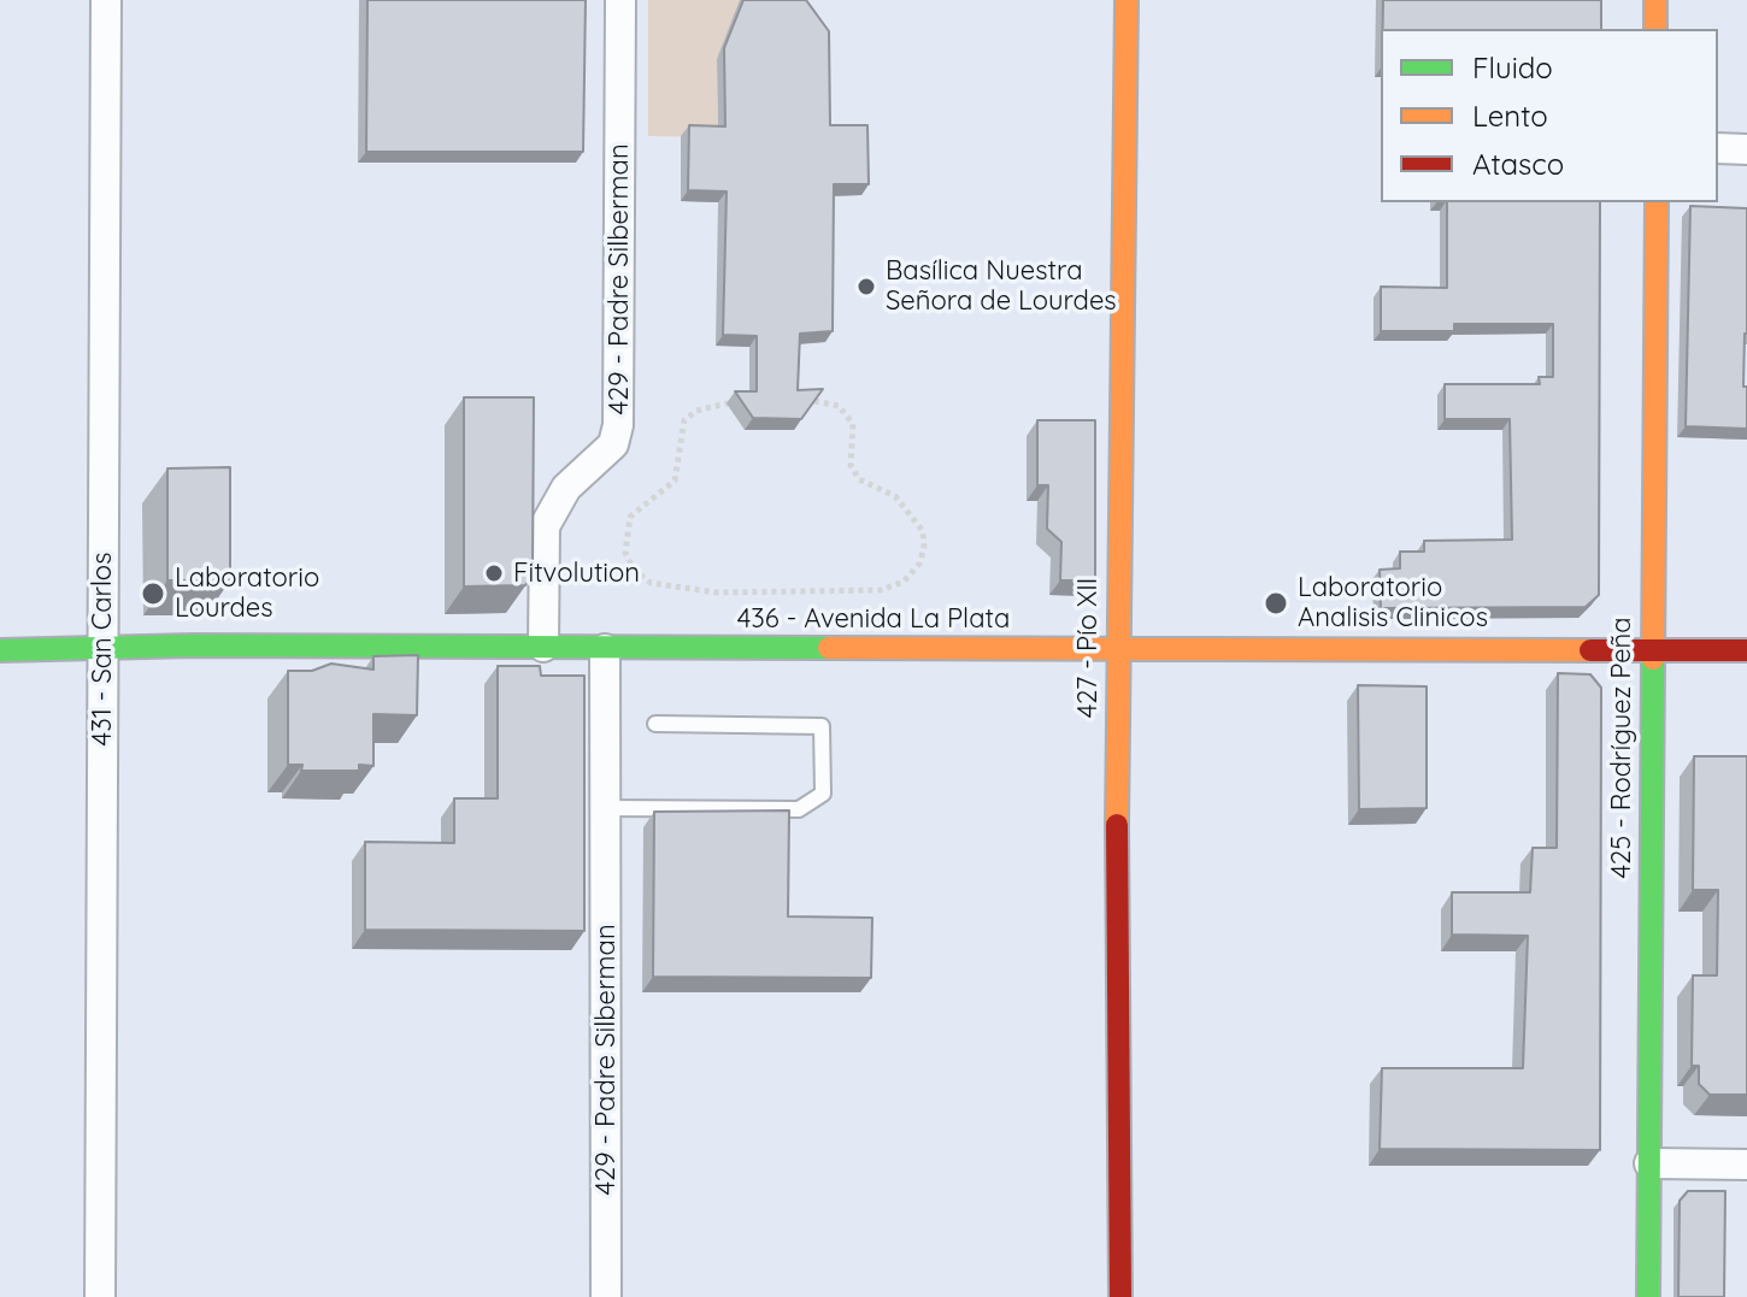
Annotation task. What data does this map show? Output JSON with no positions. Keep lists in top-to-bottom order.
{
  "streets": {
    "street": [
      "429 - Padre Silberman",
      "436 - Avenida La Plata",
      "427 - Pío XII",
      "431 - San Carlos",
      "425 - Rodríguez Peña"
    ]
  },
  "crossings": [
    ["429 - Padre Silberman", "436 - Avenida La Plata"],
    ["436 - Avenida La Plata", "427 - Pío XII"],
    ["436 - Avenida La Plata", "431 - San Carlos"],
    ["436 - Avenida La Plata", "425 - Rodríguez Peña"]
  ],
  "places": [
    "Basílica Nuestra Señora de Lourdes",
    "Fitvolution",
    "Laboratorio Lourdes",
    "Laboratorio Analisis Clinicos"
  ],
  "legend": ["Fluido", "Lento", "Atasco"]
}
